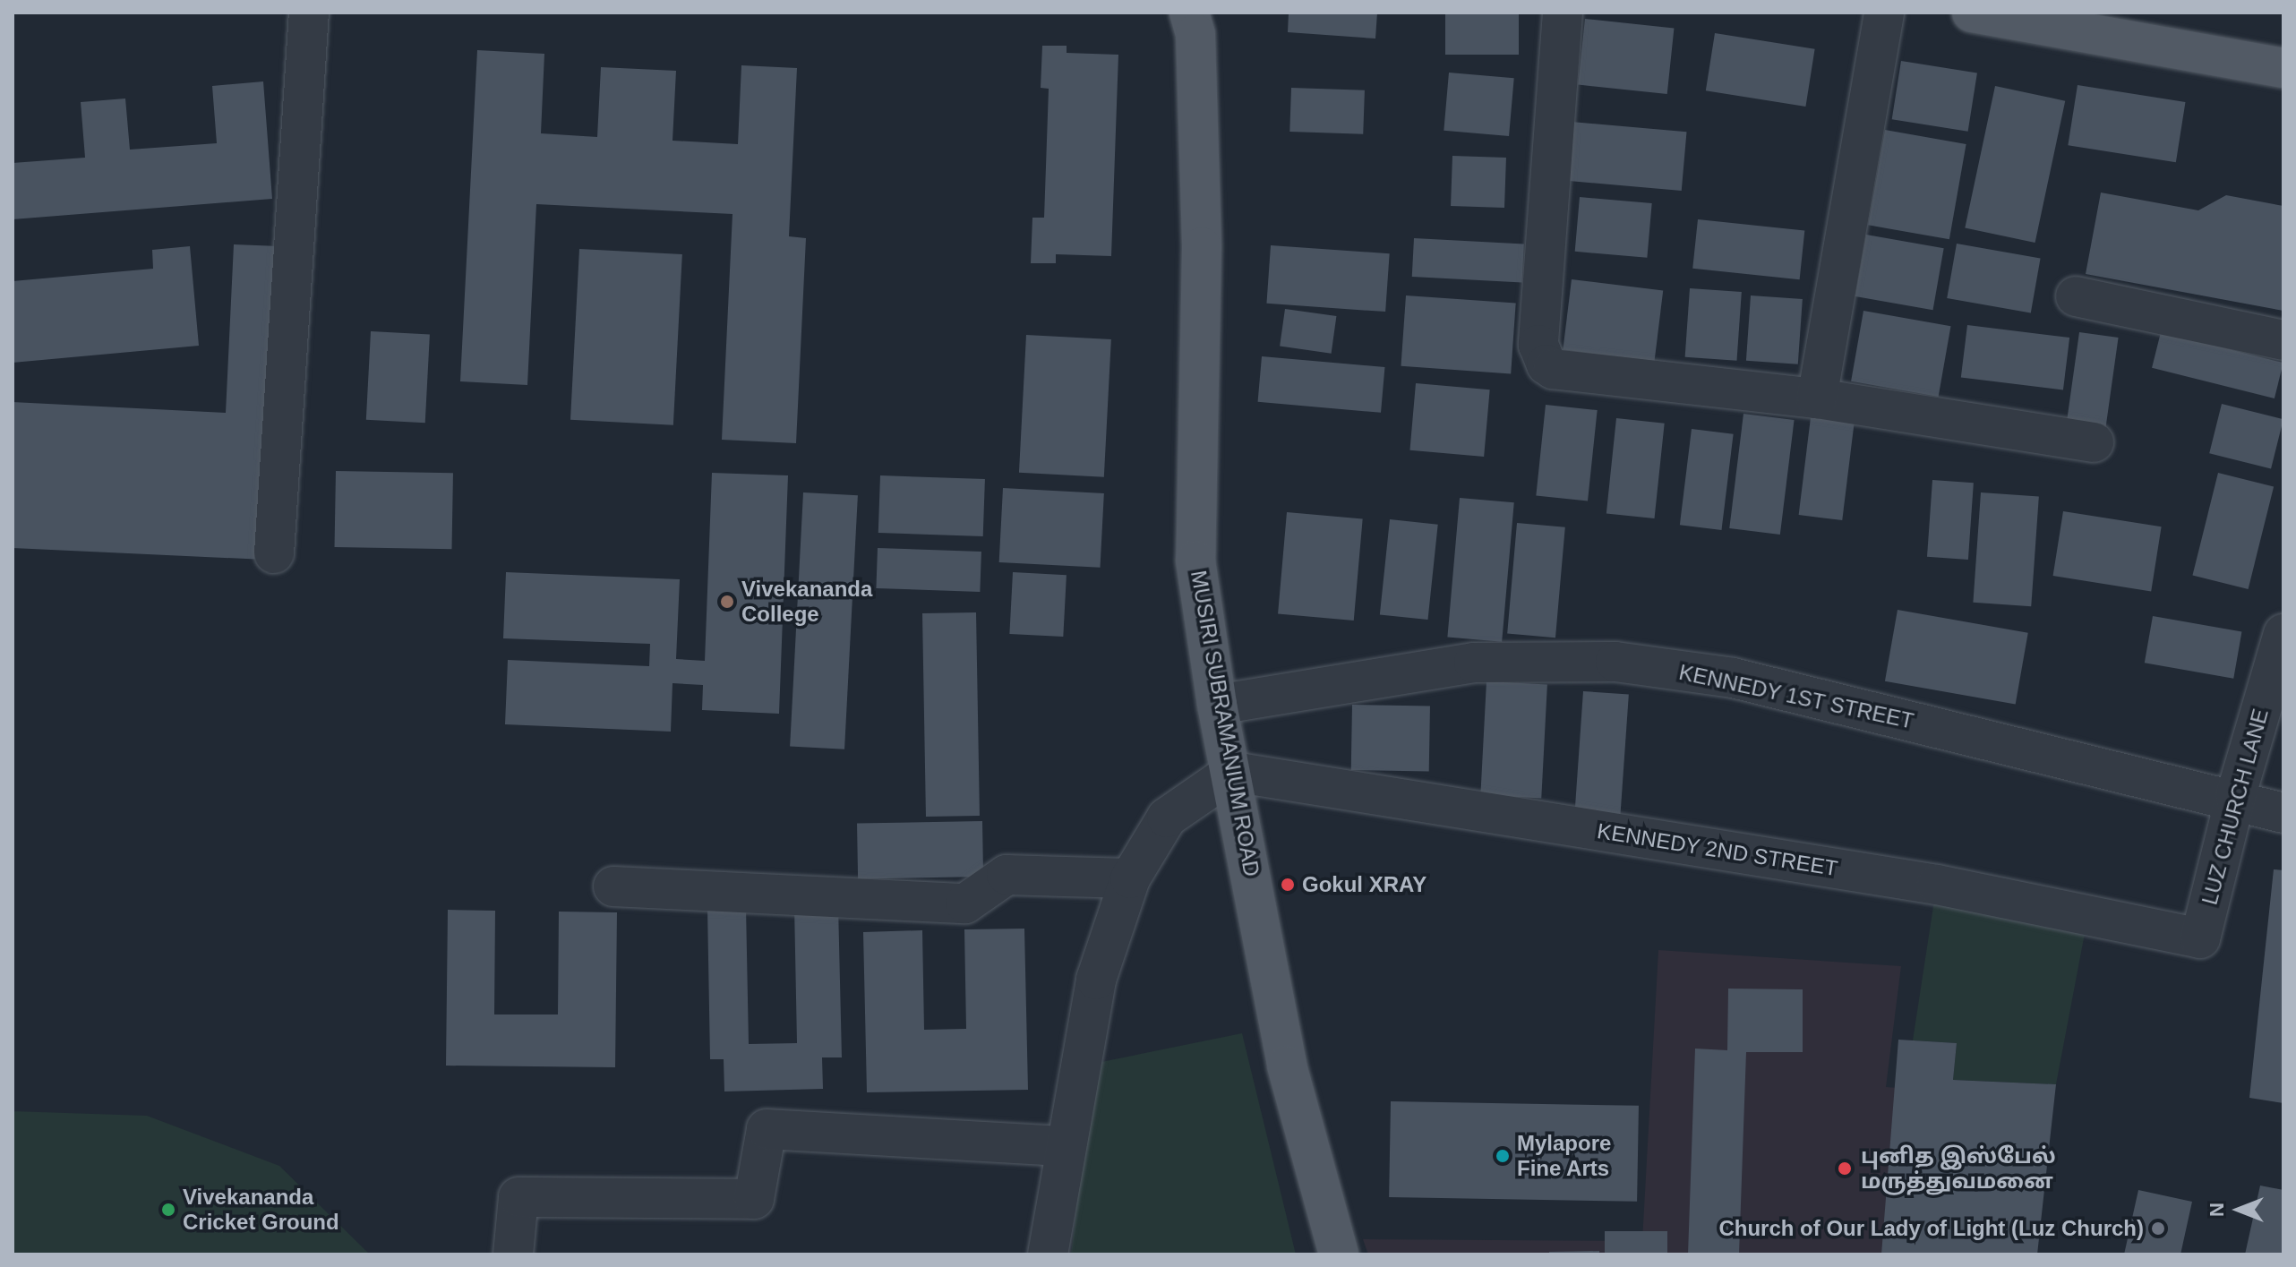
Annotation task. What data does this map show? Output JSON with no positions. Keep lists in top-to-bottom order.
{
  "streets": {
    "main road": ["MUSIRI SUBRAMANIUM ROAD"],
    "street": ["KENNEDY 1ST STREET", "LUZ CHURCH LANE", "KENNEDY 2ND STREET"]
  },
  "crossings": [
    ["KENNEDY 1ST STREET", "MUSIRI SUBRAMANIUM ROAD"],
    ["KENNEDY 1ST STREET", "LUZ CHURCH LANE"],
    ["MUSIRI SUBRAMANIUM ROAD", "KENNEDY 2ND STREET"],
    ["LUZ CHURCH LANE", "KENNEDY 2ND STREET"]
  ],
  "places": [
    "Vivekananda College",
    "Gokul XRAY",
    "Mylapore Fine Arts",
    "புனித இஸ்பேல் மருத்துவமனை",
    "Vivekananda Cricket Ground",
    "Church of Our Lady of Light (Luz Church)"
  ],
  "north": "left"
}
